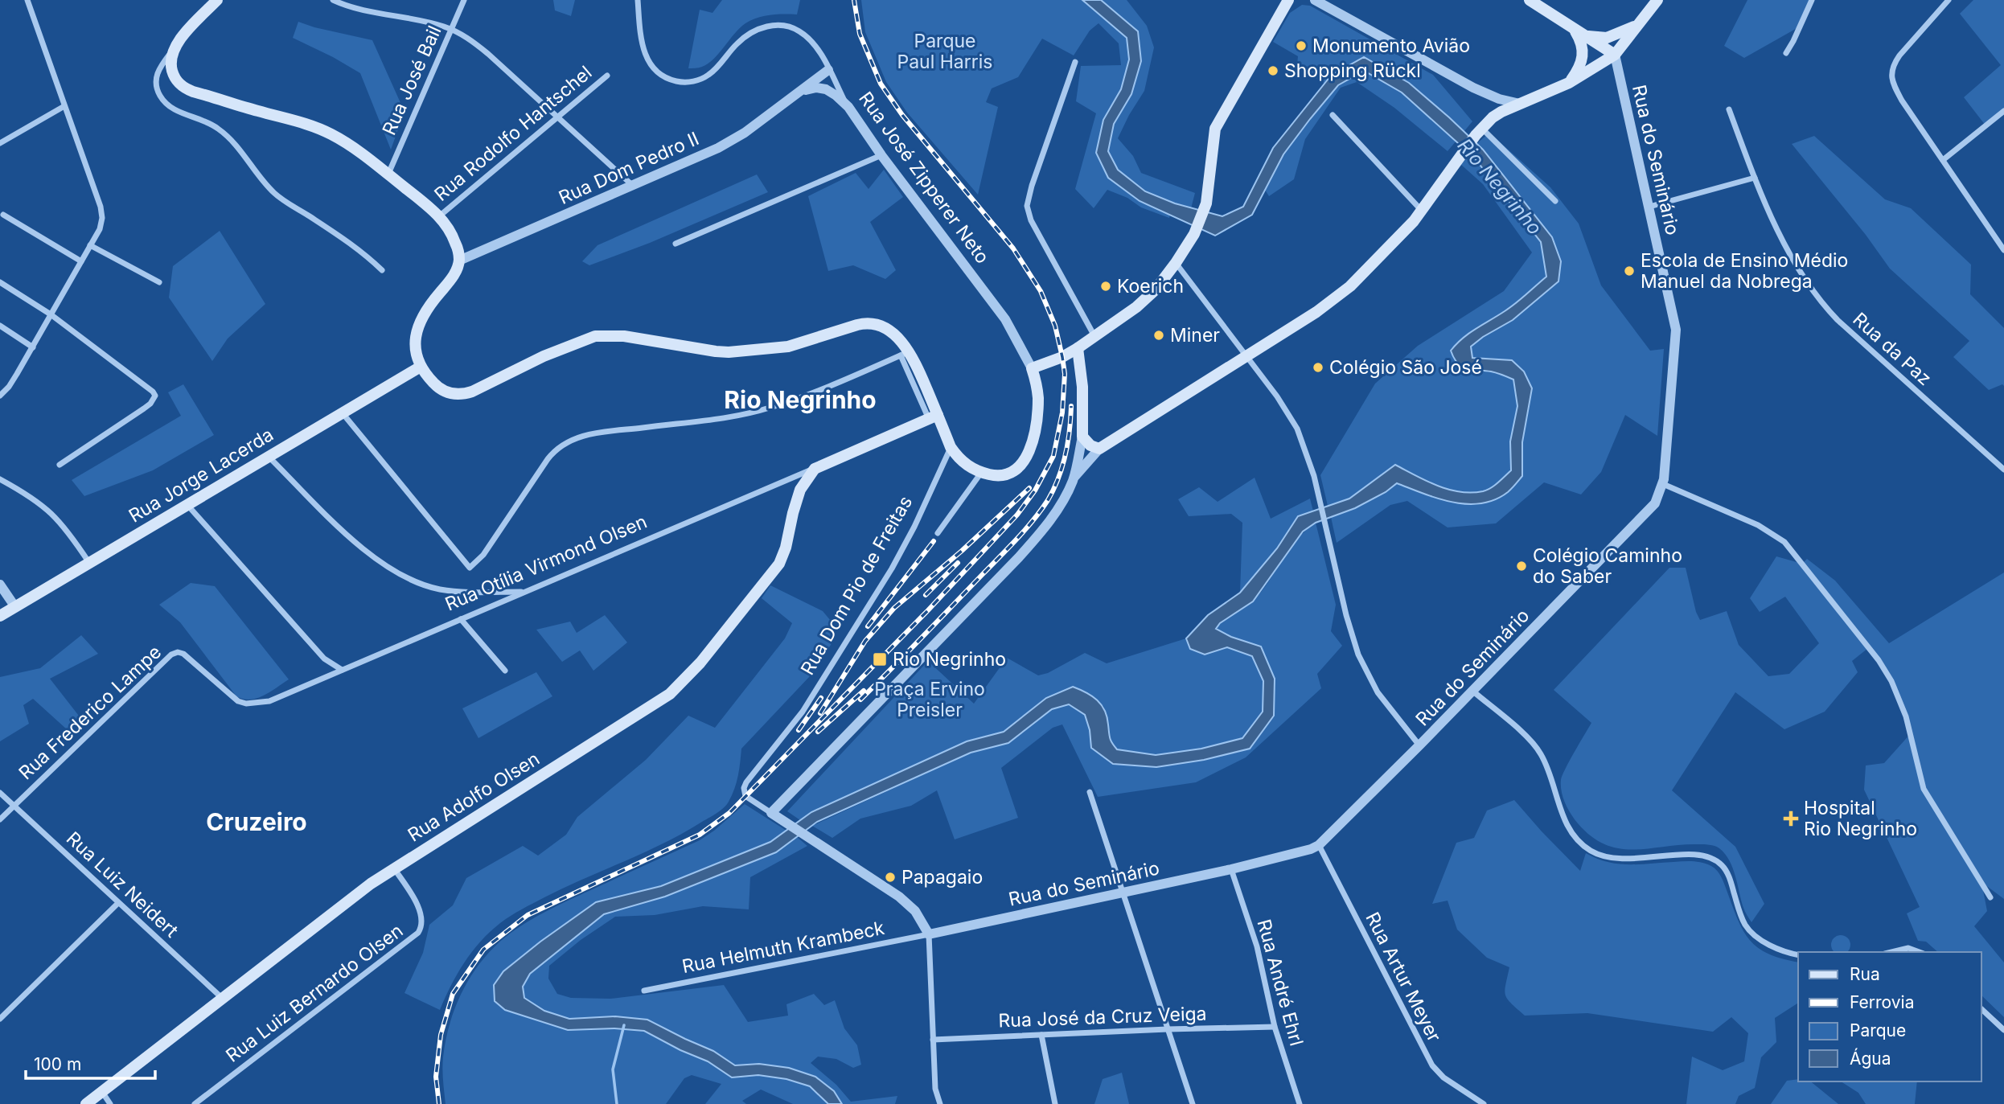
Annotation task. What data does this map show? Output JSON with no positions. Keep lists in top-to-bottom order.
{
  "streets": {
    "main road": [
      "Rua José Zipperer Neto",
      "Rua Jorge Lacerda",
      "Rua Otília Virmond Olsen",
      "Rua Adolfo Olsen"
    ],
    "street": [
      "Rua José Bail",
      "Rua Rodolfo Hantschel",
      "Rua do Seminário",
      "Rua Dom Pedro II",
      "Rua da Paz",
      "Rua Dom Pio de Freitas",
      "Rua Frederico Lampe",
      "Rua Luiz Neidert",
      "Rua Helmuth Krambeck",
      "Rua Artur Meyer",
      "Rua André Ehrl",
      "Rua Luiz Bernardo Olsen",
      "Rua José da Cruz Veiga"
    ]
  },
  "crossings": [
    ["Rua do Seminário", "Rua Dom Pio de Freitas"],
    ["Rua do Seminário", "Rua Helmuth Krambeck"],
    ["Rua do Seminário", "Rua Artur Meyer"],
    ["Rua do Seminário", "Rua André Ehrl"],
    ["Rua Dom Pedro II", "Rua José Zipperer Neto"],
    ["Rua Otília Virmond Olsen", "Rua Frederico Lampe"],
    ["Rua Otília Virmond Olsen", "Rua Adolfo Olsen"],
    ["Rua Dom Pio de Freitas", "Rua Helmuth Krambeck"],
    ["Rua Frederico Lampe", "Rua Luiz Neidert"],
    ["Rua Adolfo Olsen", "Rua Luiz Neidert"],
    ["Rua Adolfo Olsen", "Rua Luiz Bernardo Olsen"],
    ["Rua André Ehrl", "Rua José da Cruz Veiga"]
  ],
  "districts": ["Rio Negrinho", "Cruzeiro"],
  "water": ["Rio Negrinho"],
  "parks": ["Parque Paul Harris", "Praça Ervino Preisler"],
  "places": {
    "other": [
      "Monumento Avião",
      "Shopping Rückl",
      "Escola de Ensino Médio Manuel da Nobrega",
      "Koerich",
      "Miner",
      "Colégio São José",
      "Colégio Caminho do Saber",
      "Papagaio"
    ],
    "transit": ["Rio Negrinho"],
    "health": ["Hospital Rio Negrinho"]
  },
  "legend": [
    "Rua",
    "Ferrovia",
    "Parque",
    "Água"
  ],
  "scale_bar": "100 m"
}
